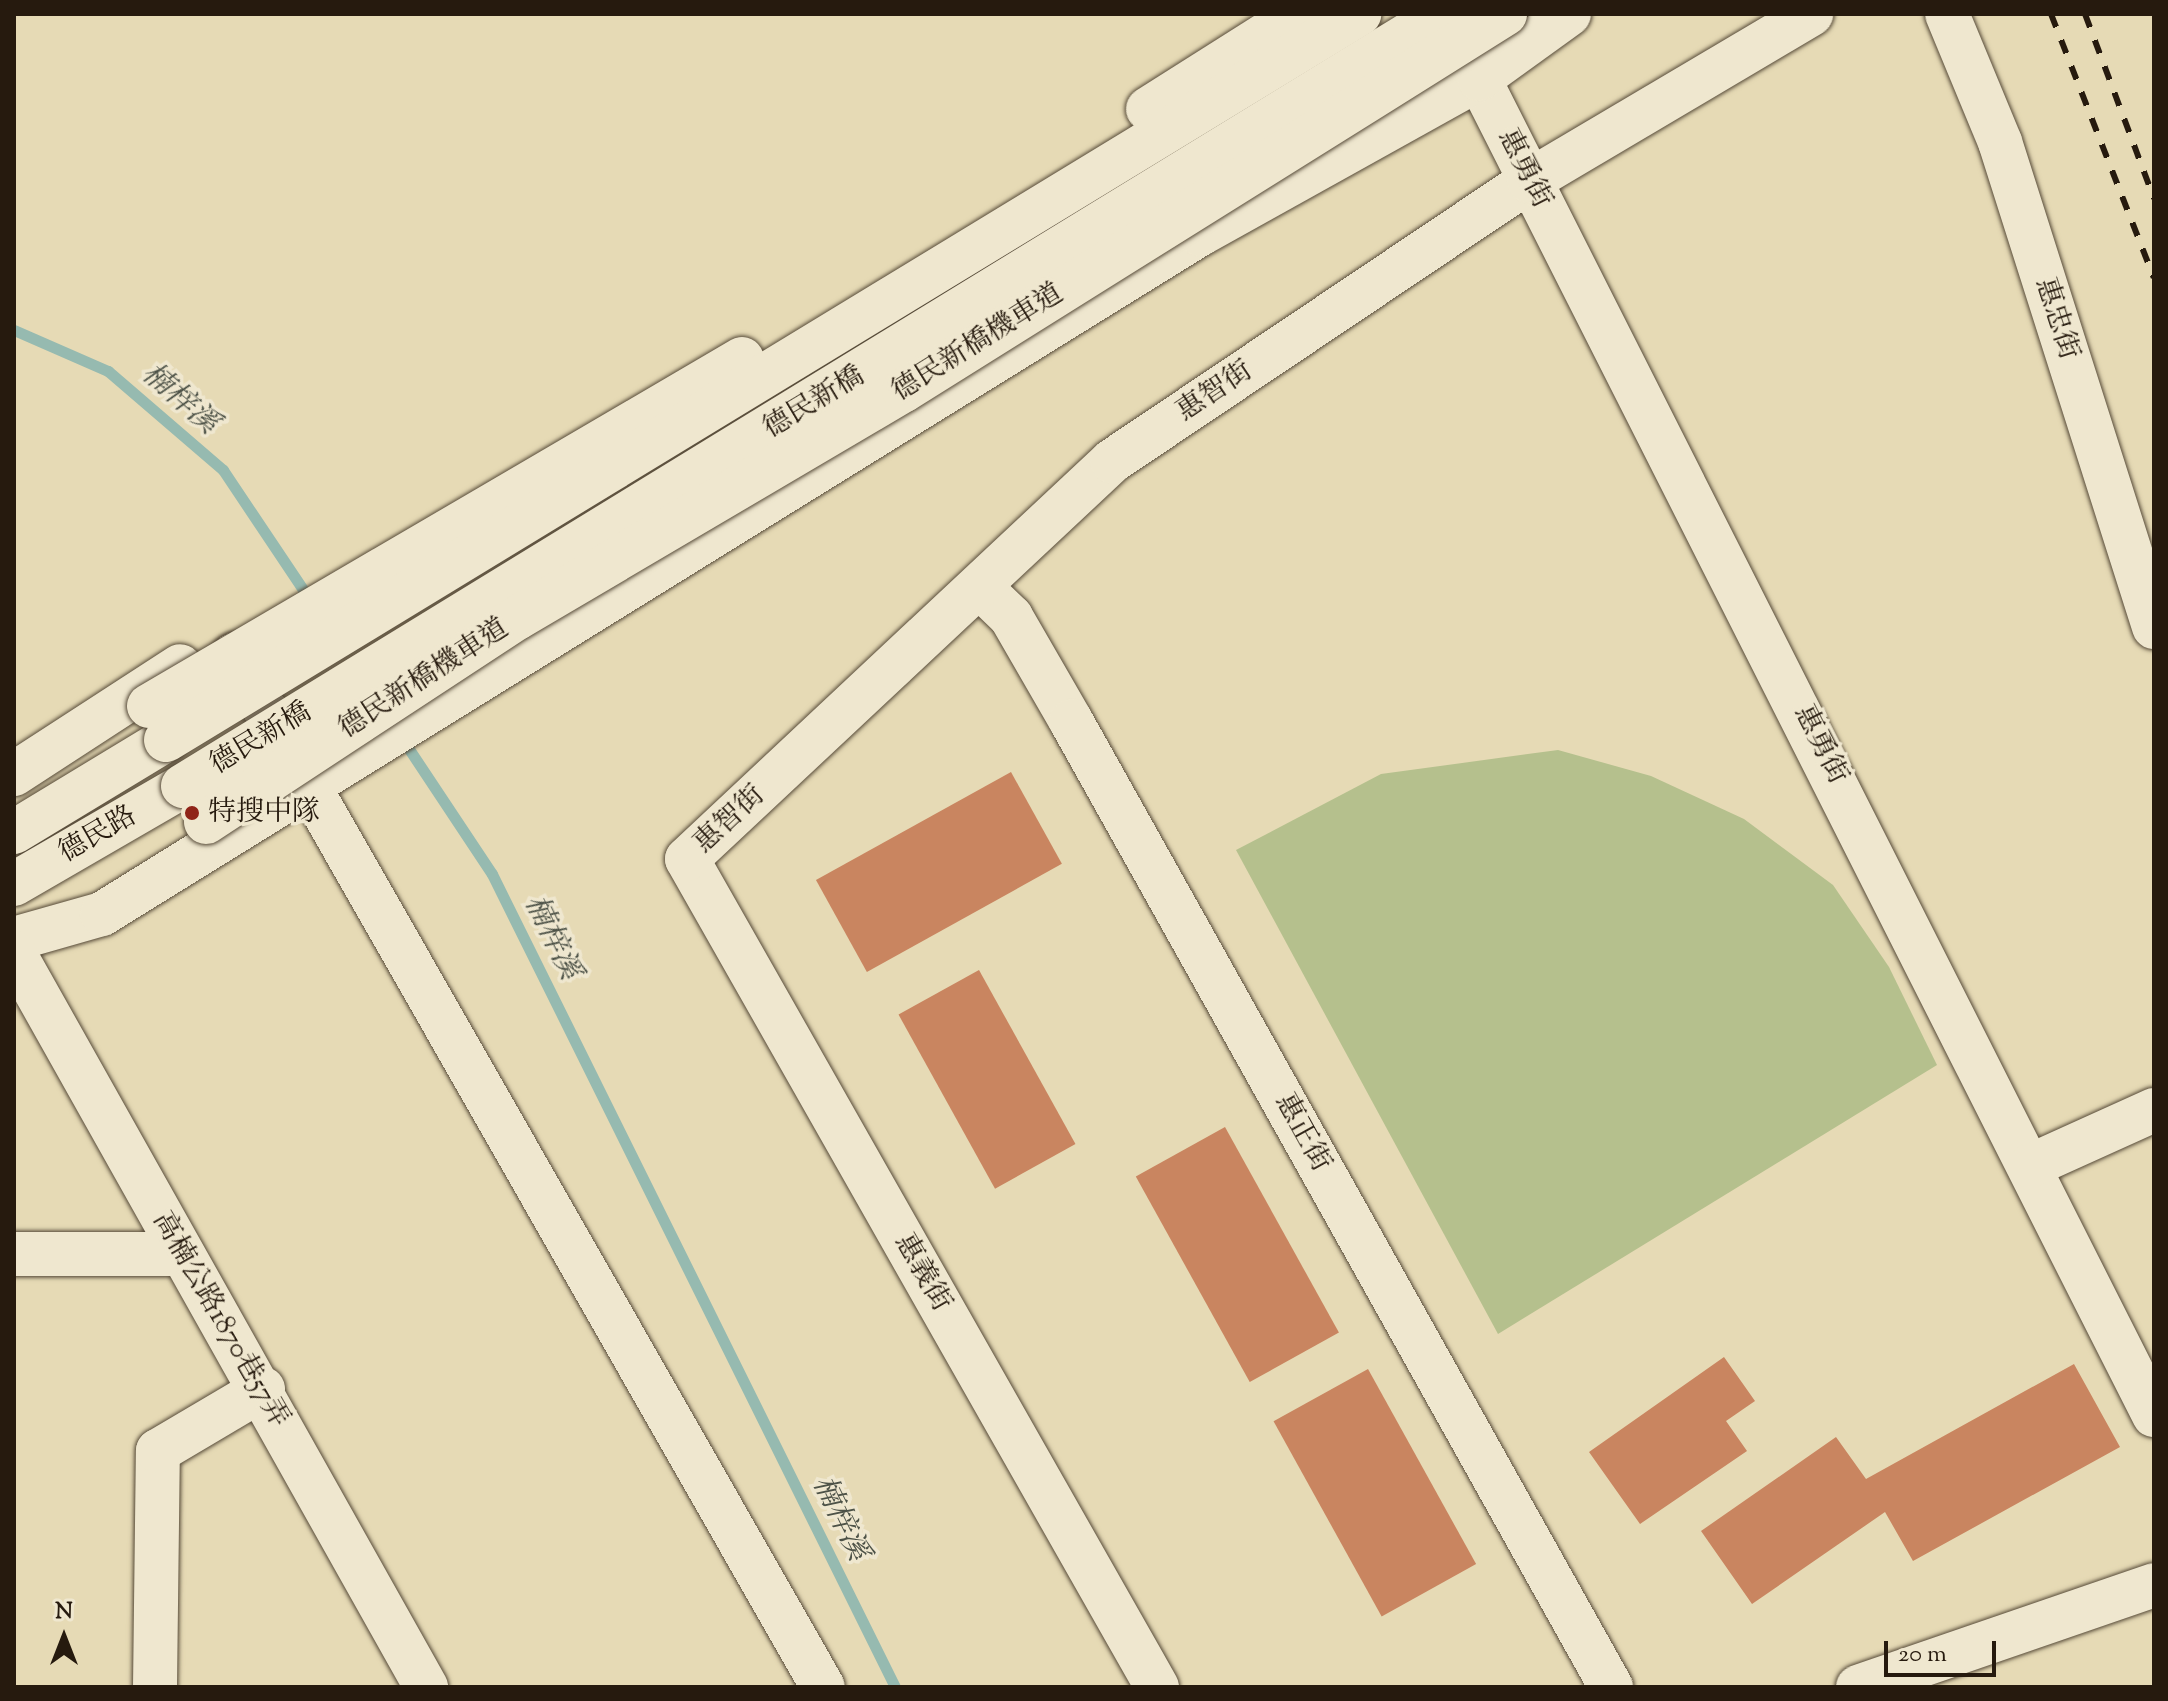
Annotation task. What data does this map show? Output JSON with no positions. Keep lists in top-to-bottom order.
{
  "streets": {
    "street": [
      "惠勇街",
      "惠忠街",
      "德民新橋機車道",
      "惠智街",
      "德民新橋",
      "德民路",
      "惠正街",
      "惠義街",
      "高楠公路1870巷57弄"
    ]
  },
  "crossings": [
    ["惠勇街", "惠智街"],
    ["德民新橋機車道", "德民新橋"],
    ["德民新橋機車道", "德民路"],
    ["惠智街", "惠正街"],
    ["惠智街", "惠義街"],
    ["德民新橋", "德民路"]
  ],
  "water": ["楠梓溪"],
  "places": ["特搜中隊"],
  "scale_bar": "20 m",
  "north": "top"
}
